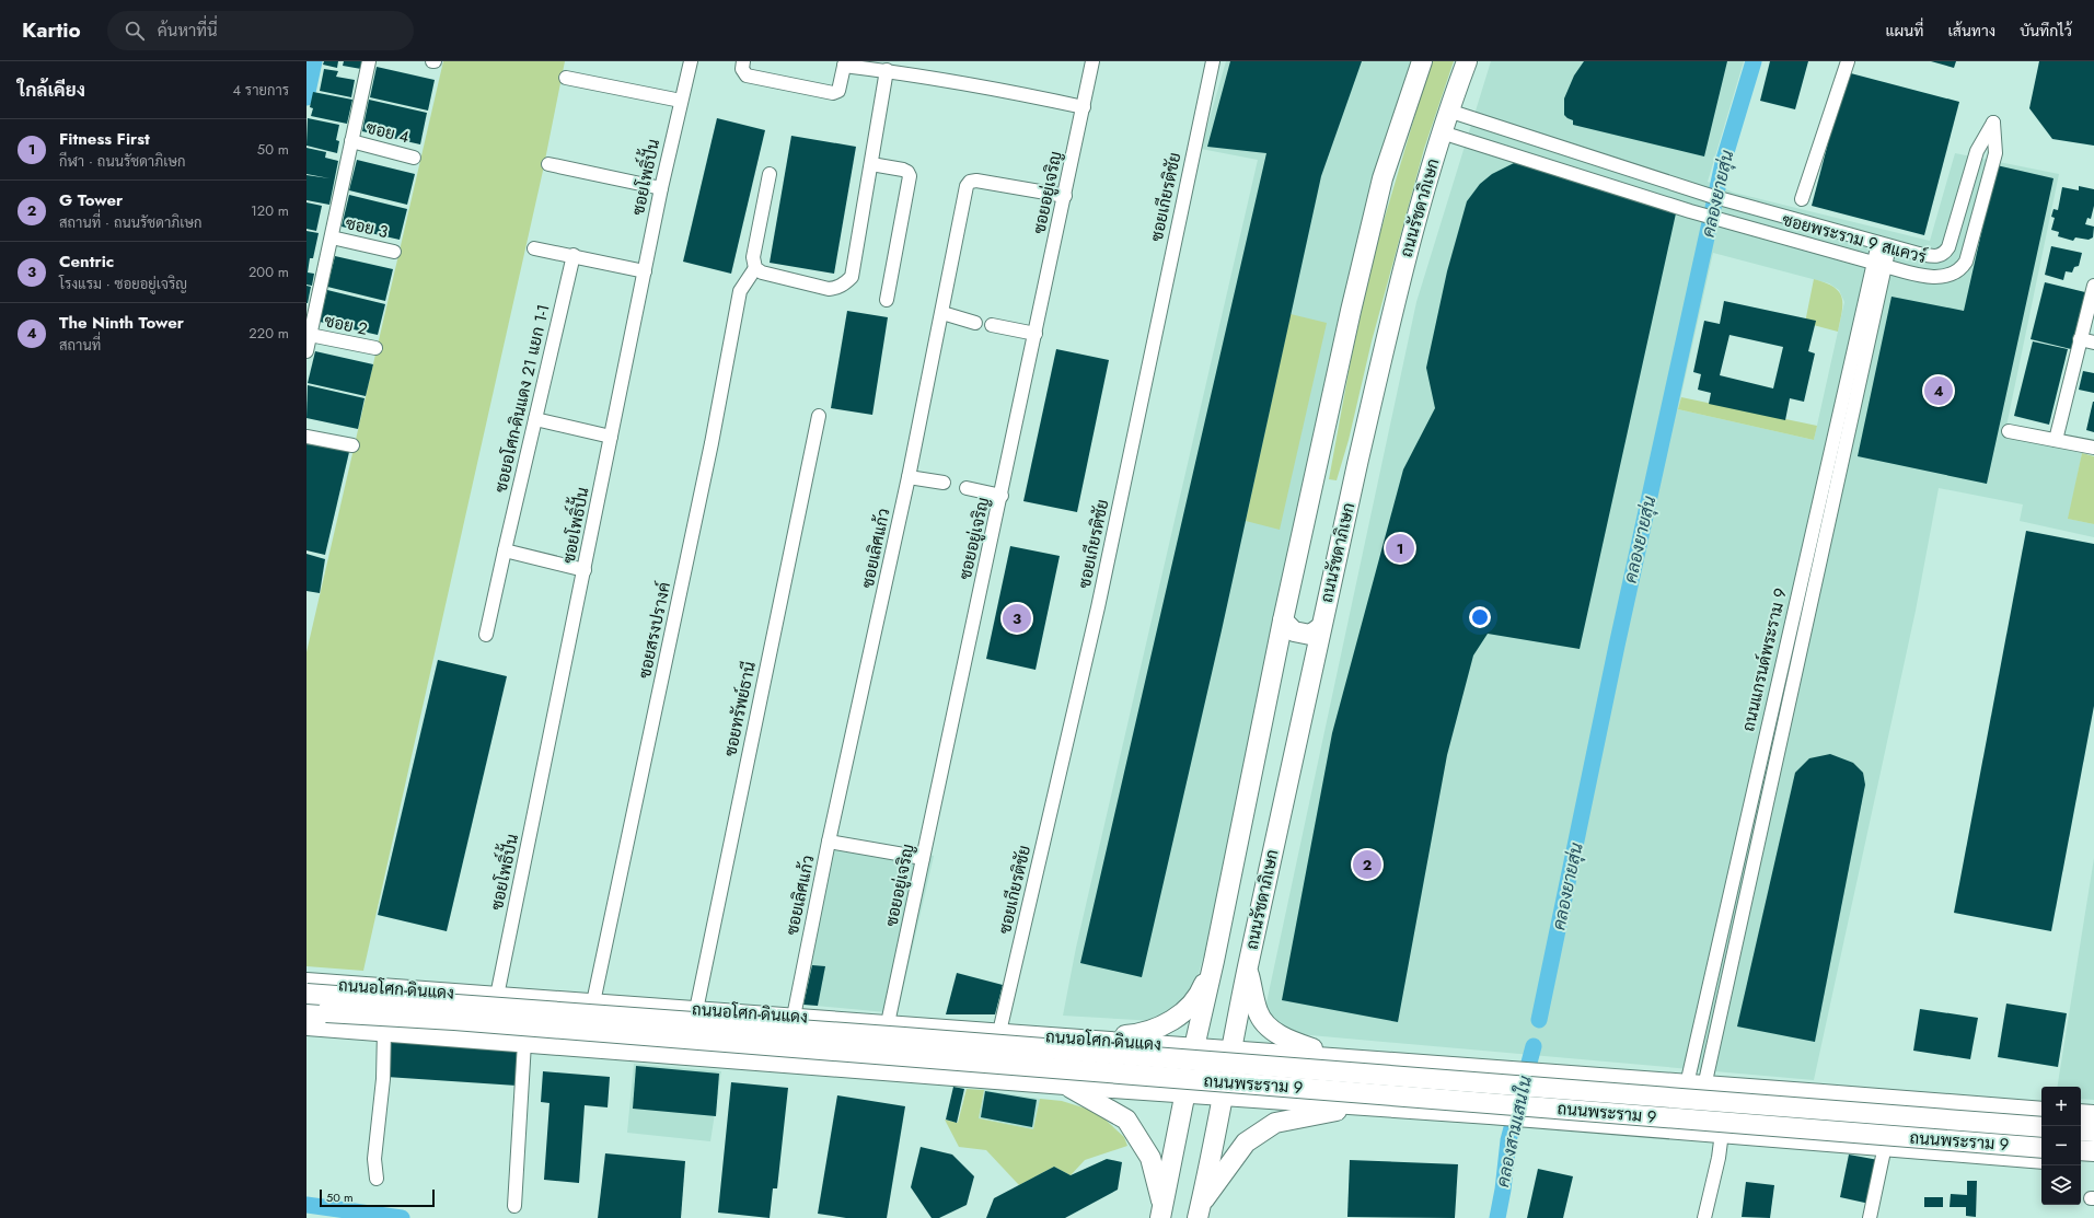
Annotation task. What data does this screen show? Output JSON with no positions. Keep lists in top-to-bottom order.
{
  "streets": {
    "main road": ["ถนนรัชดาภิเษก", "ถนนอโศก-ดินแดง", "ถนนพระราม 9"],
    "street": [
      "ซอย 4",
      "ซอยโพธิ์ปั้น",
      "ซอยอยู่เจริญ",
      "ซอยเกียรติชัย",
      "ซอย 3",
      "ซอยพระราม 9 สแควร์",
      "ซอย 2",
      "ซอยอโศก-ดินแดง 21 แยก 1-1",
      "ซอยเลิศแก้ว",
      "ซอยสรงปรางค์",
      "ถนนแกรนด์พระราม 9",
      "ซอยทรัพย์ธานี"
    ]
  },
  "crossings": [
    ["ซอยโพธิ์ปั้น", "ถนนอโศก-ดินแดง"],
    ["ซอยอยู่เจริญ", "ซอยเลิศแก้ว"],
    ["ซอยอยู่เจริญ", "ถนนอโศก-ดินแดง"],
    ["ซอยเกียรติชัย", "ถนนอโศก-ดินแดง"],
    ["ถนนรัชดาภิเษก", "ซอยพระราม 9 สแควร์"],
    ["ถนนรัชดาภิเษก", "ถนนอโศก-ดินแดง"],
    ["ถนนรัชดาภิเษก", "ถนนพระราม 9"],
    ["ซอยพระราม 9 สแควร์", "ถนนแกรนด์พระราม 9"],
    ["ซอยเลิศแก้ว", "ถนนอโศก-ดินแดง"],
    ["ซอยสรงปรางค์", "ถนนอโศก-ดินแดง"],
    ["ถนนแกรนด์พระราม 9", "ถนนพระราม 9"],
    ["ซอยทรัพย์ธานี", "ถนนอโศก-ดินแดง"],
    ["ถนนอโศก-ดินแดง", "ถนนพระราม 9"]
  ],
  "water": ["คลองยายสุ่น", "คลองสามเสนใน"],
  "scale_bar": "50 m",
  "page": {
    "header": "Kartio",
    "search": "ค้นหาที่นี่",
    "nav": ["แผนที่", "เส้นทาง", "บันทึกไว้"],
    "heading": ["ใกล้เคียง", "4 รายการ"],
    "list": [
      {
        "mark": "1",
        "name": "Fitness First",
        "note": "กีฬา · ถนนรัชดาภิเษก",
        "value": "50 m"
      },
      {
        "mark": "2",
        "name": "G Tower",
        "note": "สถานที่ · ถนนรัชดาภิเษก",
        "value": "120 m"
      },
      {
        "mark": "3",
        "name": "Centric",
        "note": "โรงแรม · ซอยอยู่เจริญ",
        "value": "200 m"
      },
      {
        "mark": "4",
        "name": "The Ninth Tower",
        "note": "สถานที่",
        "value": "220 m"
      }
    ],
    "pins": [
      "4",
      "1",
      "3",
      "2"
    ],
    "map_buttons": ["+", "−"],
    "scale": "50 m"
  }
}
